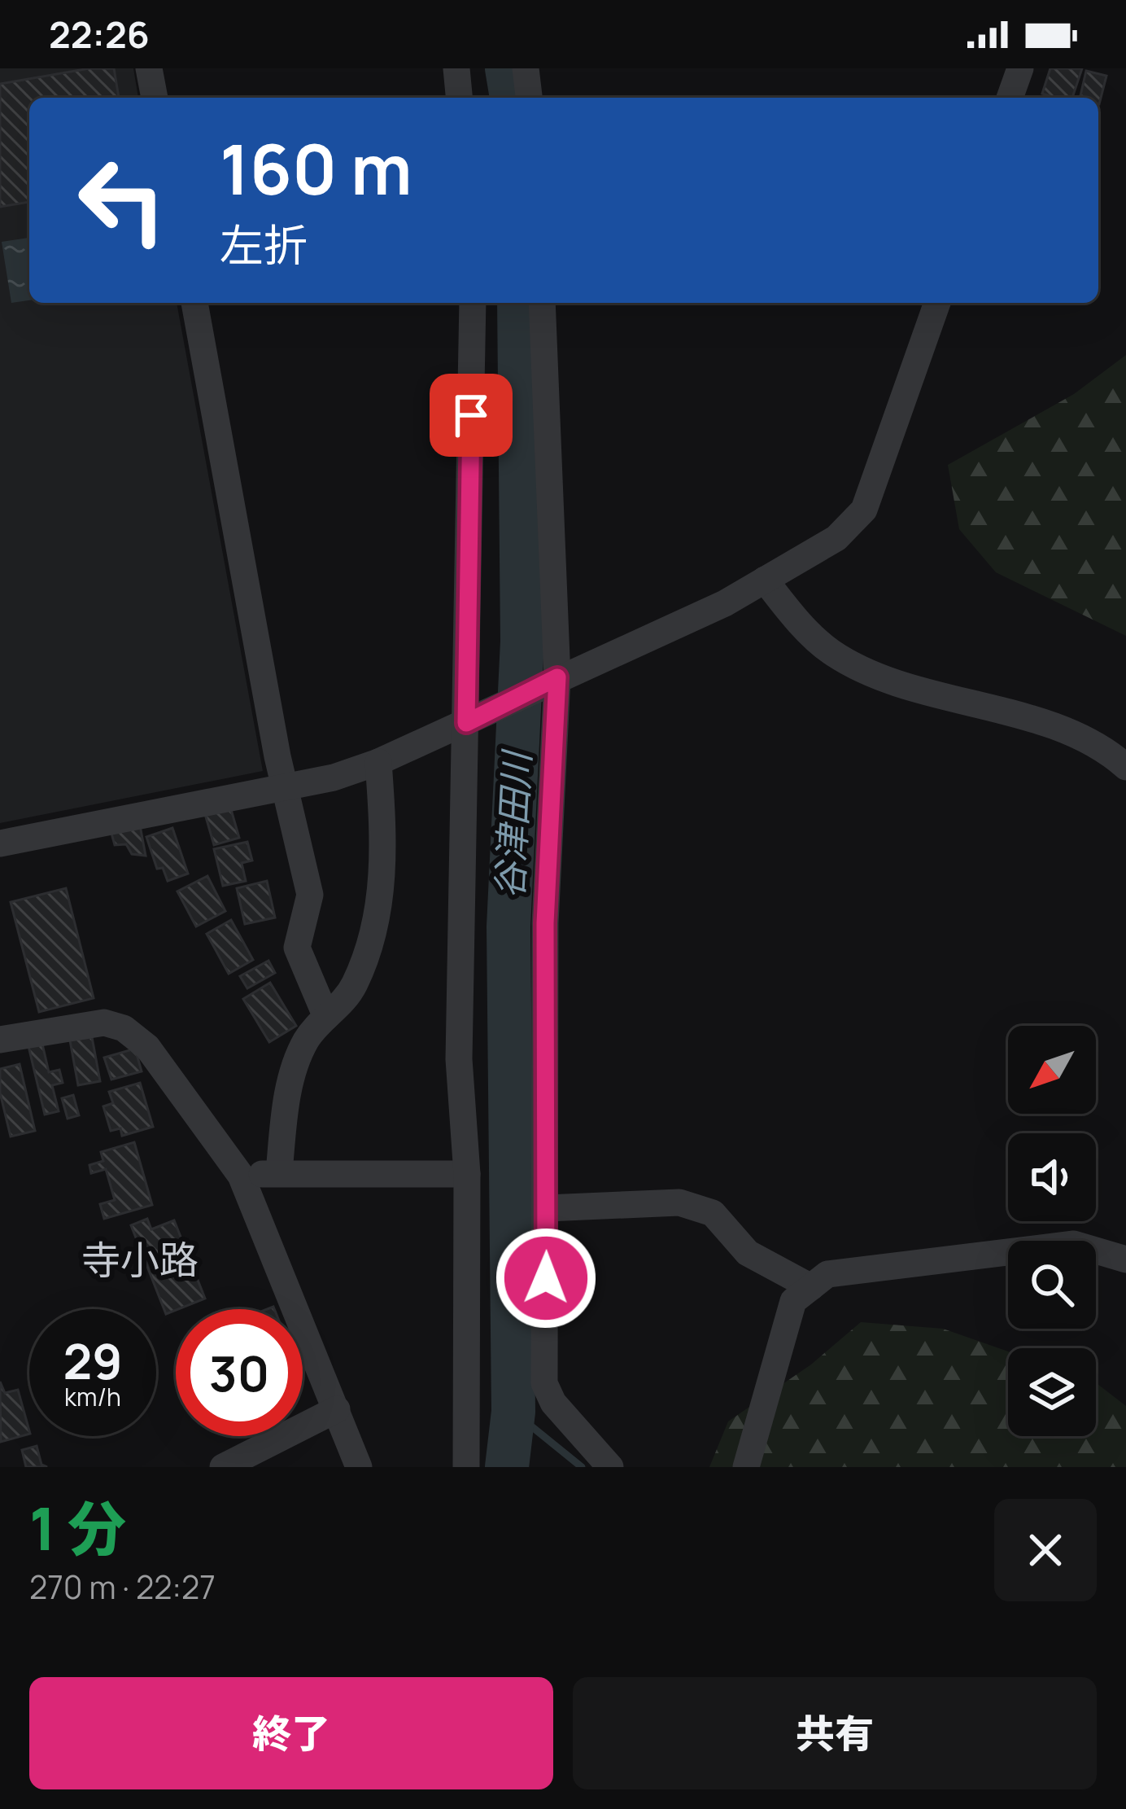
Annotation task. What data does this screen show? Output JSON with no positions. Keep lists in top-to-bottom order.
{
  "districts": ["寺小路"],
  "water": ["谷津田川"],
  "north": "bottom left",
  "page": {
    "status": "22:26",
    "turn": ["160 m", "左折"],
    "speed": "29 km/h",
    "limit": "30",
    "heading": ["1 分", "270 m · 22:27"],
    "buttons": ["終了", "共有"]
  }
}
